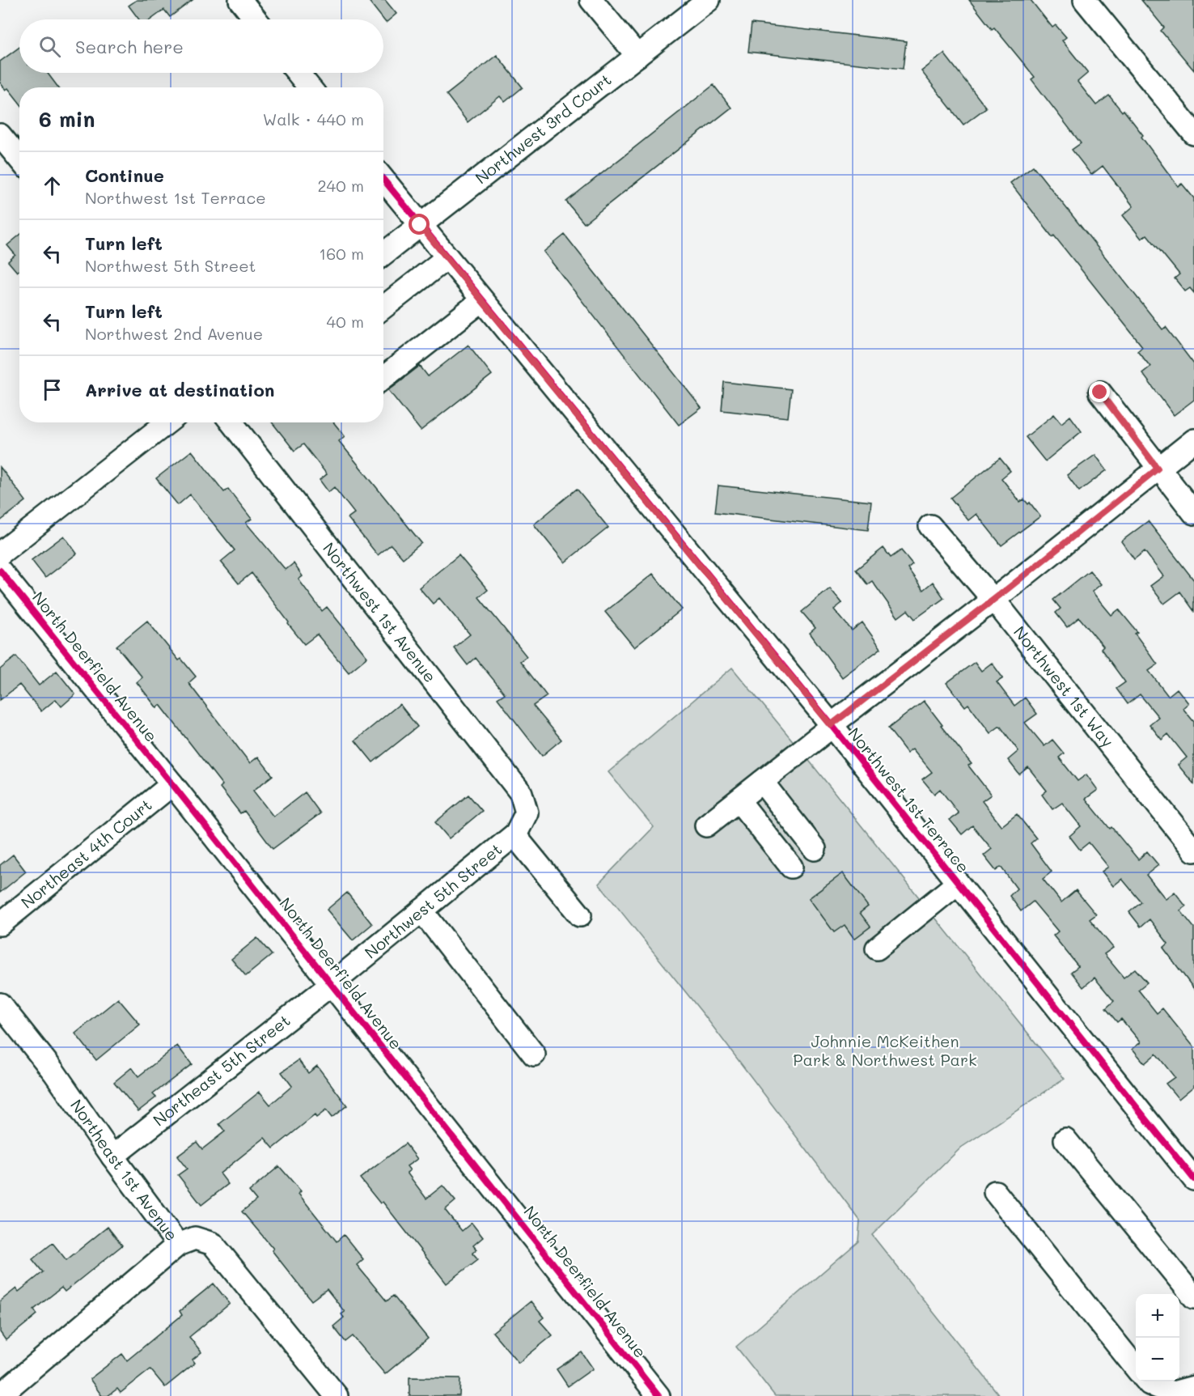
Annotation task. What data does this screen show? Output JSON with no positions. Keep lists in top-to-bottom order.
{
  "streets": {
    "street": [
      "Northwest 3rd Court",
      "Northwest 1st Avenue",
      "North Deerfield Avenue",
      "Northwest 1st Way",
      "Northwest 1st Terrace",
      "Northeast 4th Court",
      "Northwest 5th Street",
      "Northeast 5th Street",
      "Northeast 1st Avenue"
    ]
  },
  "crossings": [
    ["Northwest 3rd Court", "Northwest 1st Terrace"],
    ["Northwest 1st Avenue", "Northwest 5th Street"],
    ["North Deerfield Avenue", "Northeast 4th Court"],
    ["North Deerfield Avenue", "Northwest 5th Street"],
    ["North Deerfield Avenue", "Northeast 5th Street"],
    ["Northwest 5th Street", "Northeast 5th Street"],
    ["Northeast 5th Street", "Northeast 1st Avenue"]
  ],
  "parks": ["Johnnie McKeithen Park & Northwest Park"],
  "page": {
    "search": "Search here",
    "heading": ["6 min", "Walk · 440 m"],
    "list": [
      ["Continue", "Northwest 1st Terrace", "240 m"],
      ["Turn left", "Northwest 5th Street", "160 m"],
      ["Turn left", "Northwest 2nd Avenue", "40 m"],
      "Arrive at destination"
    ],
    "map_buttons": ["+", "−"]
  }
}
